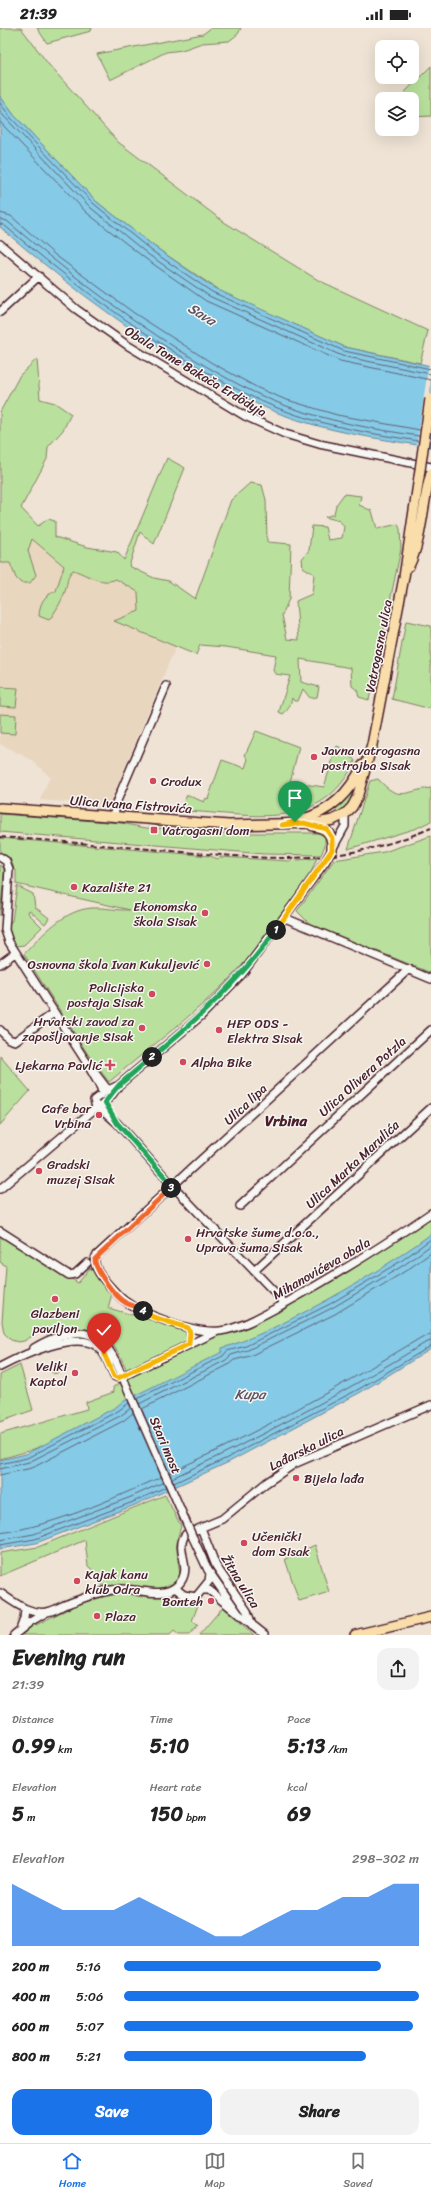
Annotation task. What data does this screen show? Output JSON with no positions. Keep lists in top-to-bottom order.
{
  "streets": {
    "main road": ["Vatrogasna ulica", "Ulica Ivana Fistrovića"],
    "street": [
      "Obala Tome Bakača Erdödyja",
      "Ulica Olivera Potzla",
      "Ulica lipa",
      "Ulica Marka Marulića",
      "Mihanovićeva obala",
      "Stari most",
      "Lađarska ulica",
      "Žitna ulica"
    ]
  },
  "crossings": [
    ["Ulica lipa", "Mihanovićeva obala"],
    ["Mihanovićeva obala", "Stari most"],
    ["Stari most", "Žitna ulica"],
    ["Lađarska ulica", "Žitna ulica"]
  ],
  "districts": ["Vrbina"],
  "water": ["Sava", "Kupa"],
  "places": {
    "other": [
      "Javna vatrogasna postrojba Sisak",
      "Crodux",
      "Kazalište 21",
      "Ekonomska škola Sisak",
      "Osnovna škola Ivan Kukuljević",
      "Policijska postaja Sisak",
      "Hrvatski zavod za zapošljavanje Sisak",
      "HEP ODS - Elektra Sisak",
      "Alpha Bike",
      "Cafe bar Vrbina",
      "Gradski muzej Sisak",
      "Hrvatske šume d.o.o., Uprava šuma Sisak",
      "Glazbeni paviljon",
      "Veliki Kaptol",
      "Bijela lađa",
      "Učenički dom Sisak",
      "Kajak kanu klub Odra",
      "Bonteh",
      "Plaza"
    ],
    "transit": ["Vatrogasni dom"],
    "health": ["Ljekarna Pavlić"]
  },
  "page": {
    "status": "21:39",
    "pins": [
      "1",
      "2",
      "3",
      "4"
    ],
    "heading": ["Evening run", "21:39"],
    "stats": [
      ["Distance", "0.99 km"],
      ["Time", "5:10"],
      ["Pace", "5:13 /km"],
      ["Elevation", "5 m"],
      ["Heart rate", "150 bpm"],
      ["kcal", "69"]
    ],
    "chart": ["Elevation", "298–302 m"],
    "list": [
      {
        "name": "200 m",
        "note": "5:16"
      },
      {
        "name": "400 m",
        "note": "5:06"
      },
      {
        "name": "600 m",
        "note": "5:07"
      },
      {
        "name": "800 m",
        "note": "5:21"
      }
    ],
    "buttons": ["Save", "Share"],
    "tabs": ["Home", "Map", "Saved"]
  }
}
